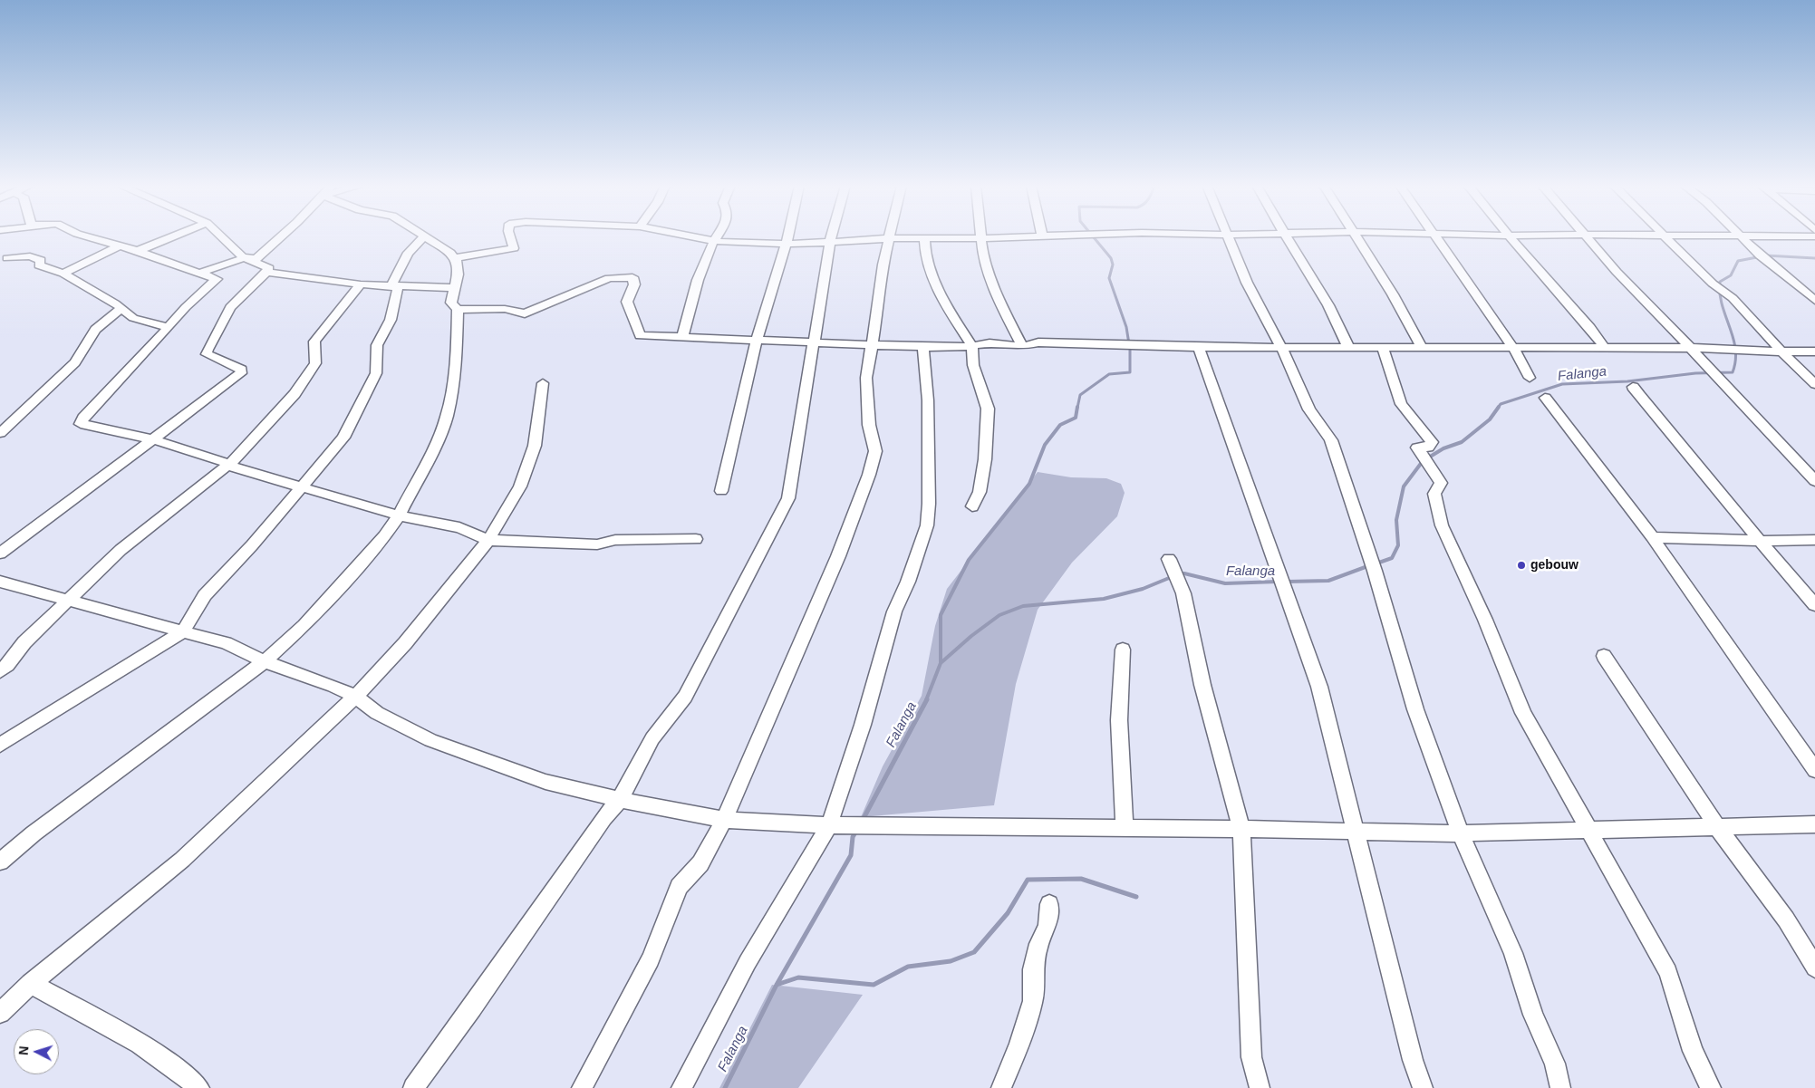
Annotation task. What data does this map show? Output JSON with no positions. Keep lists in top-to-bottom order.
{
  "water": ["Falanga"],
  "places": ["gebouw"],
  "north": "left"
}
